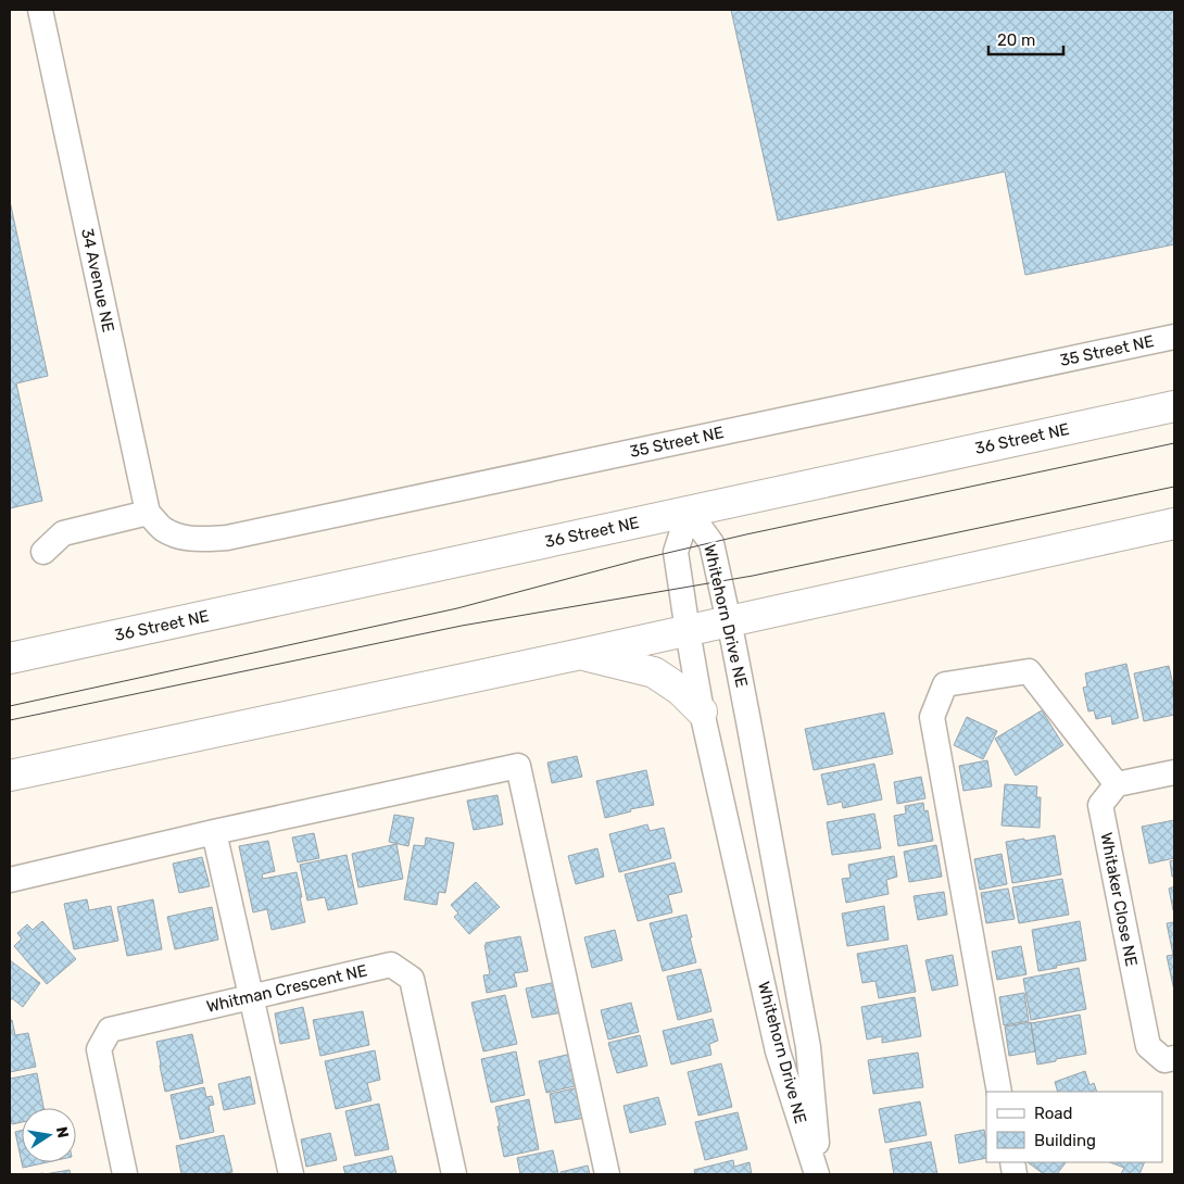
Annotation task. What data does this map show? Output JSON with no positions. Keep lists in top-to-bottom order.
{
  "streets": {
    "main road": ["36 Street NE"],
    "street": [
      "34 Avenue NE",
      "35 Street NE",
      "Whitehorn Drive NE",
      "Whitaker Close NE",
      "Whitman Crescent NE"
    ]
  },
  "crossings": [
    ["34 Avenue NE", "35 Street NE"],
    ["36 Street NE", "Whitehorn Drive NE"]
  ],
  "legend": ["Road", "Building"],
  "scale_bar": "20 m",
  "north": "right"
}
